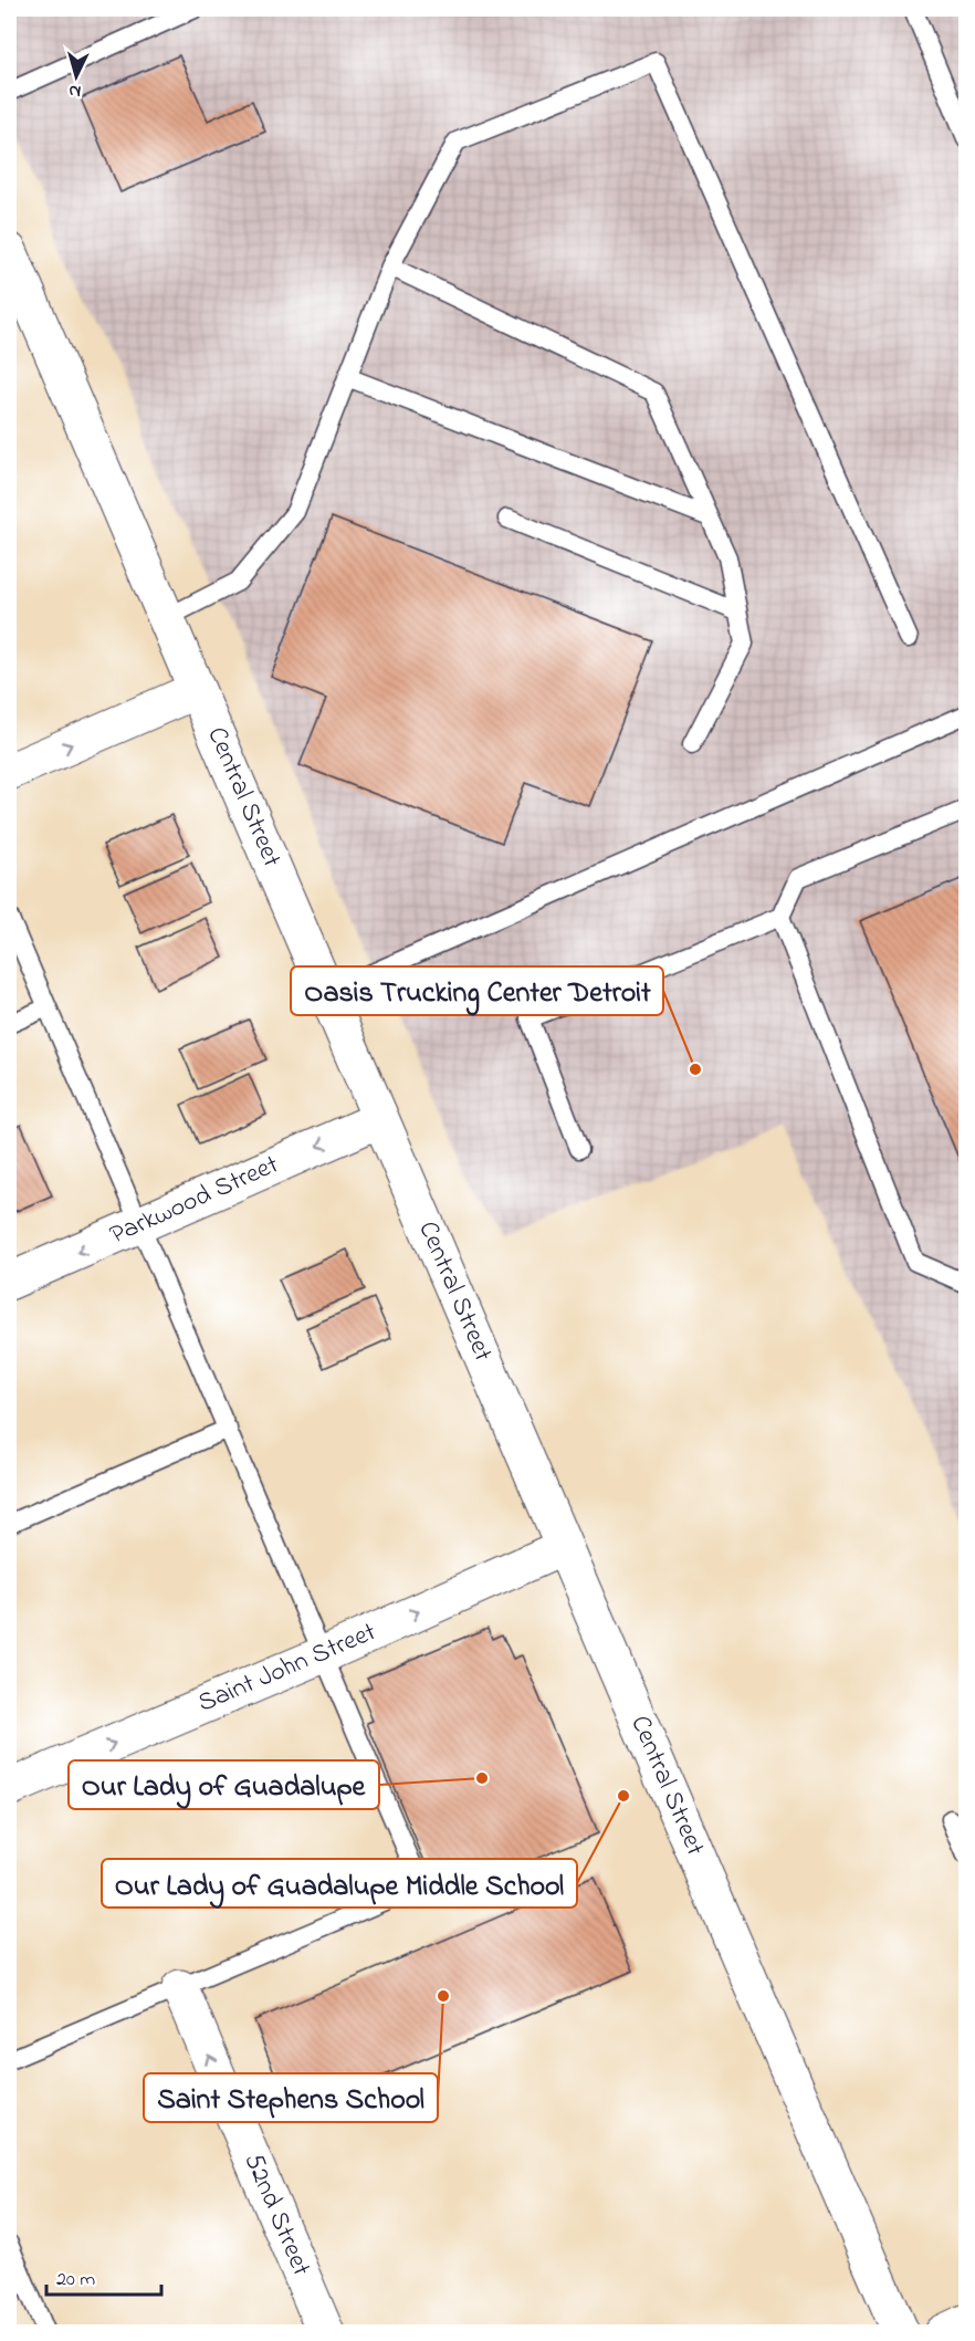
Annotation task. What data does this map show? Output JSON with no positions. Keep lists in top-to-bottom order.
{
  "streets": {
    "street": [
      "Central Street",
      "Parkwood Street",
      "Saint John Street",
      "52nd Street"
    ]
  },
  "crossings": [
    ["Central Street", "Parkwood Street"],
    ["Central Street", "Saint John Street"]
  ],
  "one_way": ["Parkwood Street", "Saint John Street", "52nd Street"],
  "places": [
    "Oasis Trucking Center Detroit",
    "Our Lady of Guadalupe",
    "Our Lady of Guadalupe Middle School",
    "Saint Stephens School"
  ],
  "scale_bar": "20 m",
  "north": "bottom"
}
